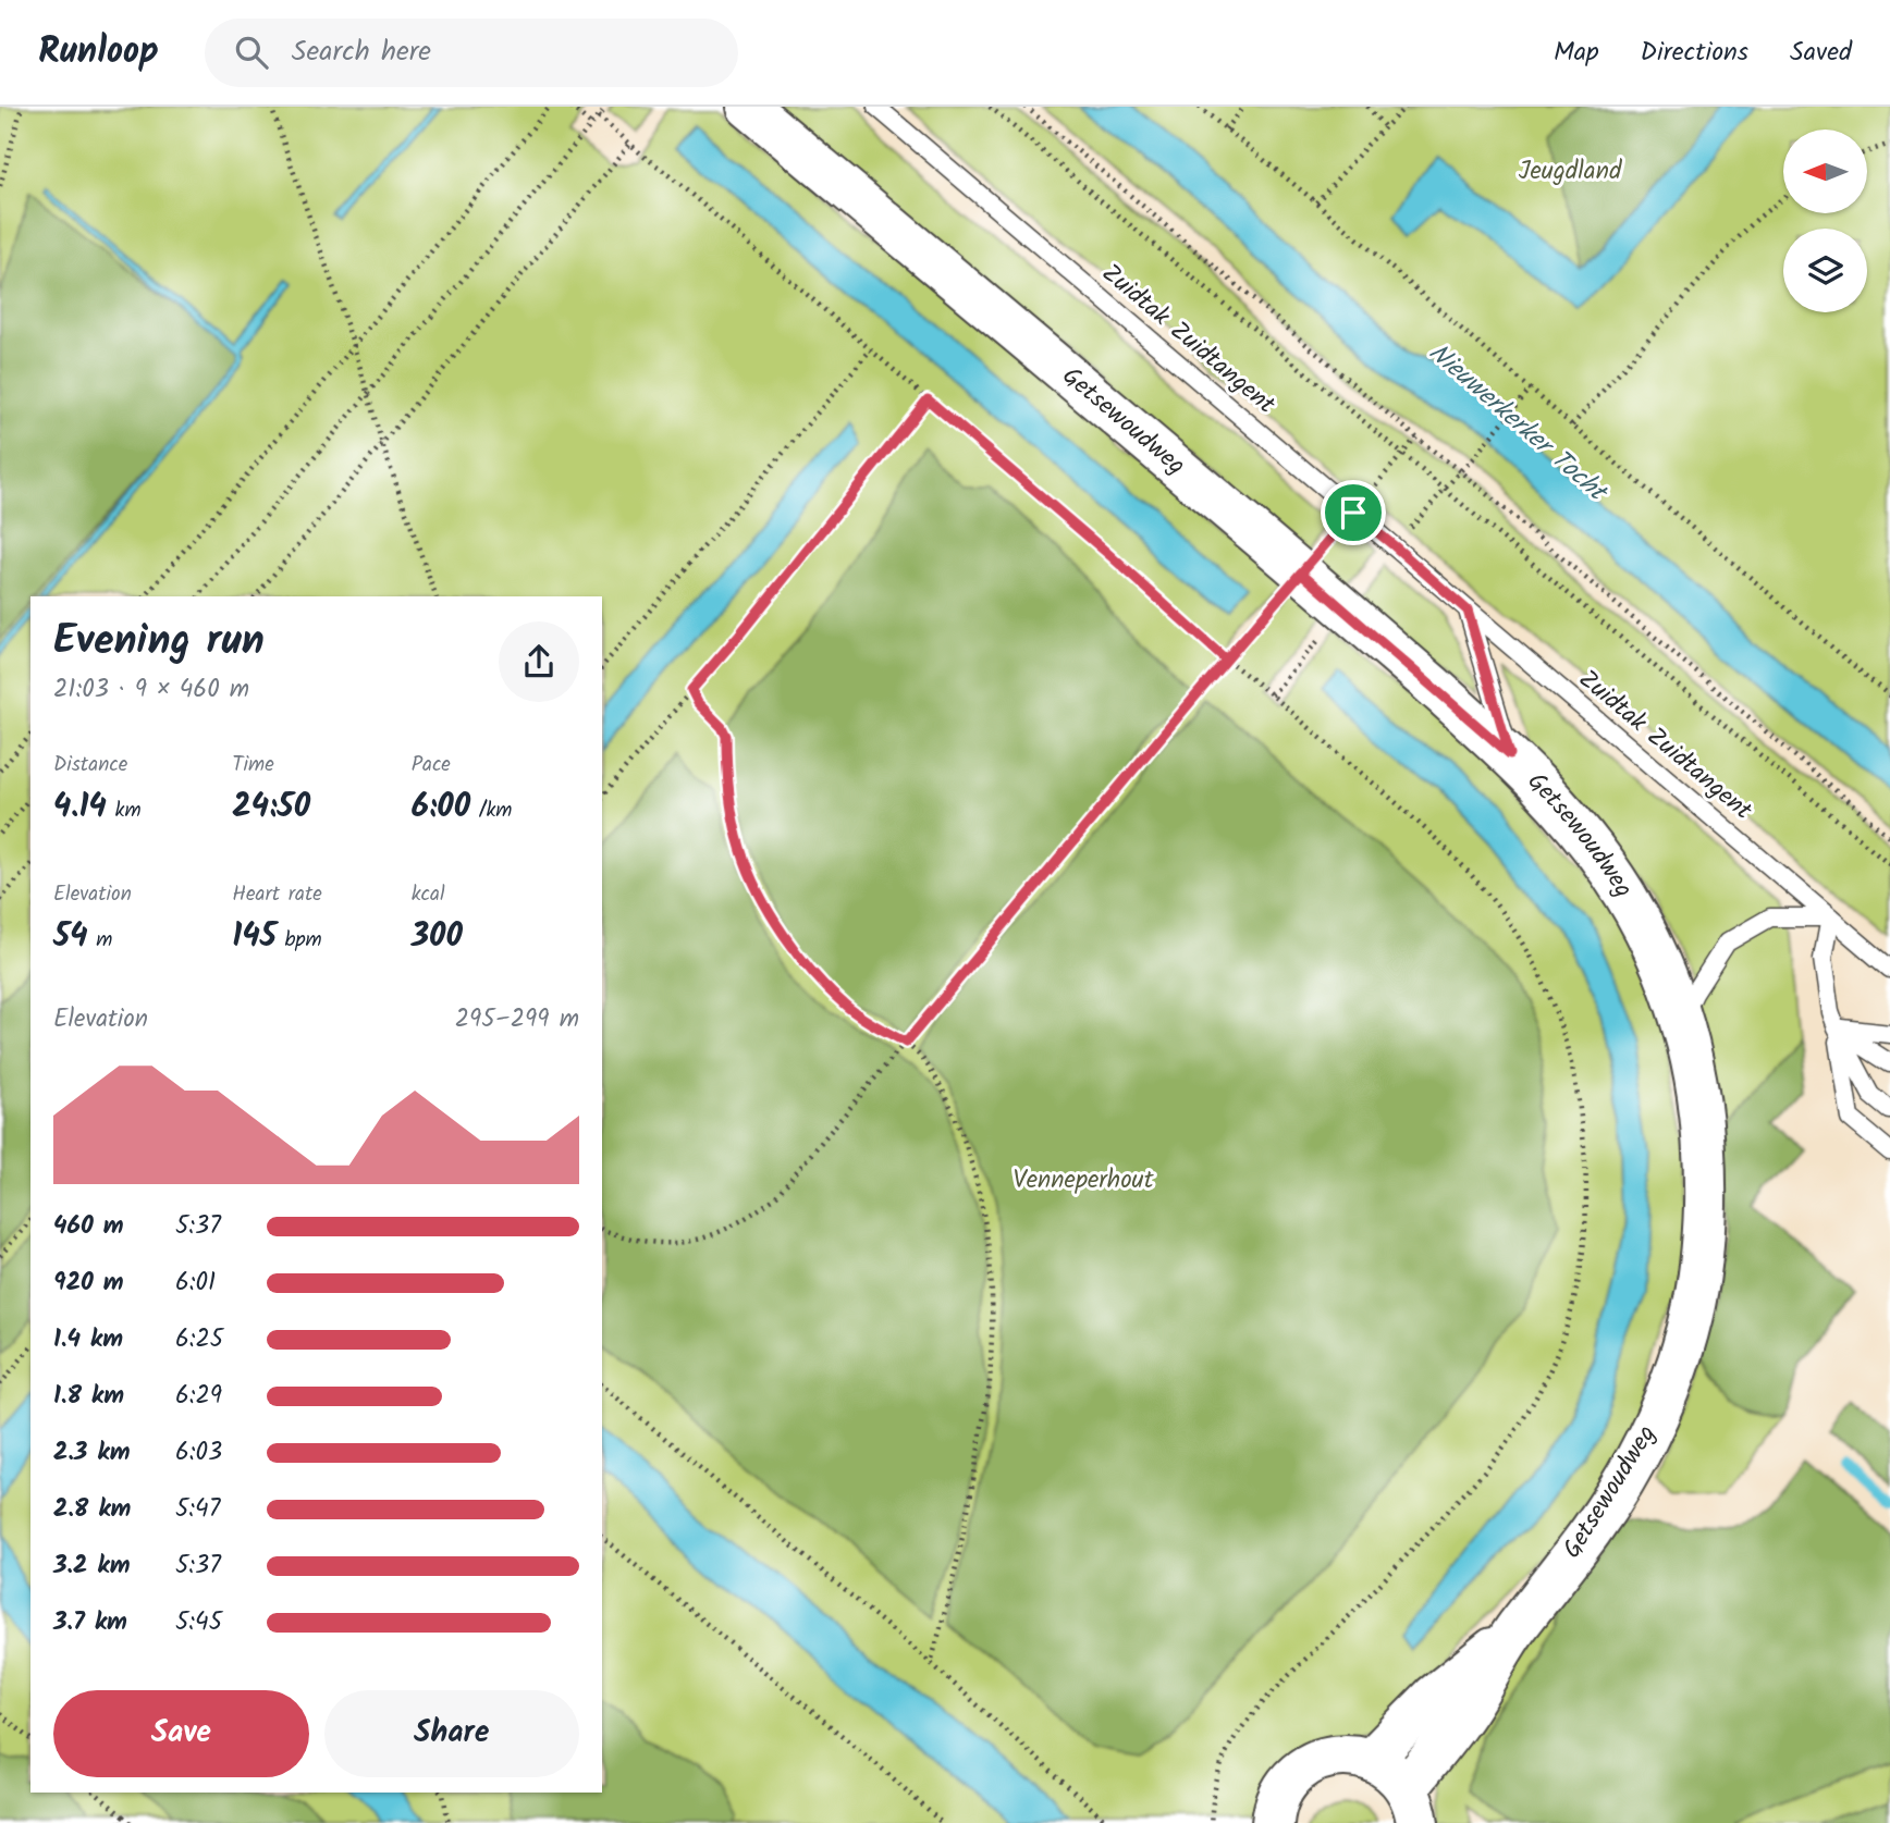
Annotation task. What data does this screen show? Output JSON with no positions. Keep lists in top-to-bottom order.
{
  "streets": {
    "main road": ["Getsewoudweg"],
    "lane": ["Zuidtak Zuidtangent"]
  },
  "water": ["Nieuwerkerker Tocht"],
  "parks": ["Jeugdland", "Venneperhout"],
  "north": "left",
  "page": {
    "header": "Runloop",
    "search": "Search here",
    "nav": ["Map", "Directions", "Saved"],
    "heading": ["Evening run", "21:03 · 9 × 460 m"],
    "stats": [
      ["Distance", "4.14 km"],
      ["Time", "24:50"],
      ["Pace", "6:00 /km"],
      ["Elevation", "54 m"],
      ["Heart rate", "145 bpm"],
      ["kcal", "300"]
    ],
    "chart": ["Elevation", "295–299 m"],
    "list": [
      {
        "name": "460 m",
        "note": "5:37"
      },
      {
        "name": "920 m",
        "note": "6:01"
      },
      {
        "name": "1.4 km",
        "note": "6:25"
      },
      {
        "name": "1.8 km",
        "note": "6:29"
      },
      {
        "name": "2.3 km",
        "note": "6:03"
      },
      {
        "name": "2.8 km",
        "note": "5:47"
      },
      {
        "name": "3.2 km",
        "note": "5:37"
      },
      {
        "name": "3.7 km",
        "note": "5:45"
      }
    ],
    "buttons": ["Save", "Share"]
  }
}
